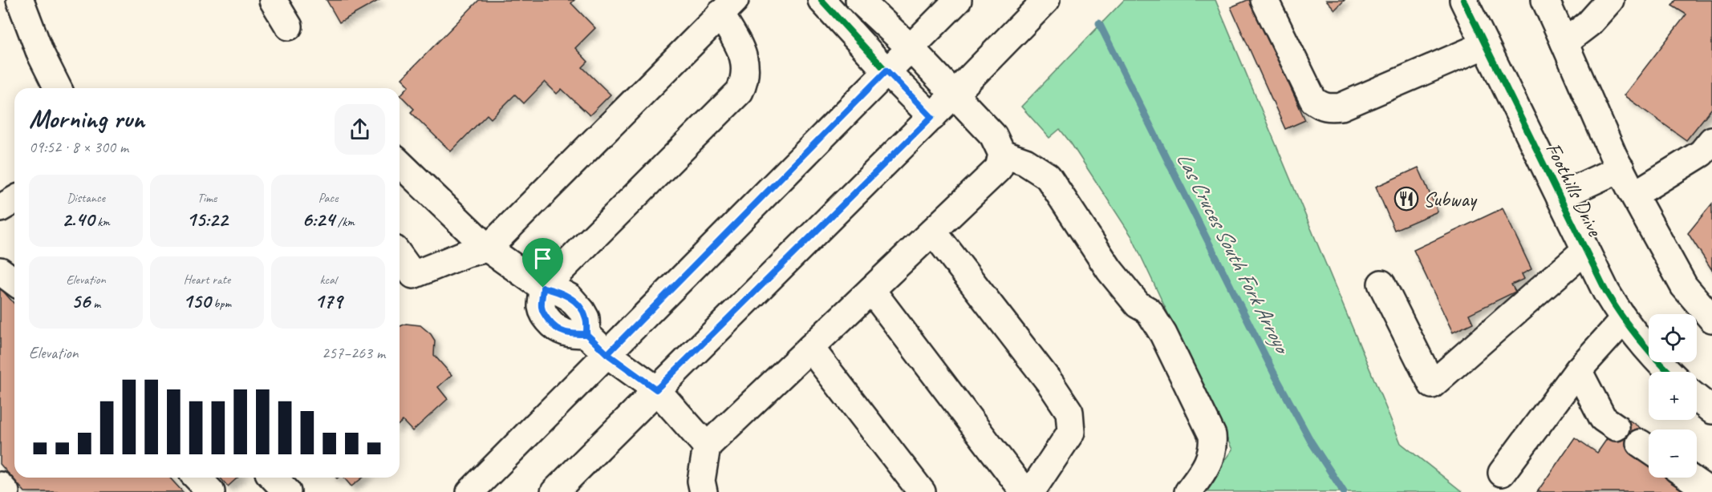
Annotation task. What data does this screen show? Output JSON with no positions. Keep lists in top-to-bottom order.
{
  "streets": {
    "main road": ["Foothills Drive"]
  },
  "water": ["Las Cruces South Fork Arroyo"],
  "places": {
    "restaurant": ["Subway"]
  },
  "page": {
    "heading": ["Morning run", "09:52 · 8 × 300 m"],
    "stats": [
      ["Distance", "2.40 km"],
      ["Time", "15:22"],
      ["Pace", "6:24 /km"],
      ["Elevation", "56 m"],
      ["Heart rate", "150 bpm"],
      ["kcal", "179"]
    ],
    "map_buttons": ["+", "−"],
    "chart": ["Elevation", "257–263 m"]
  }
}
